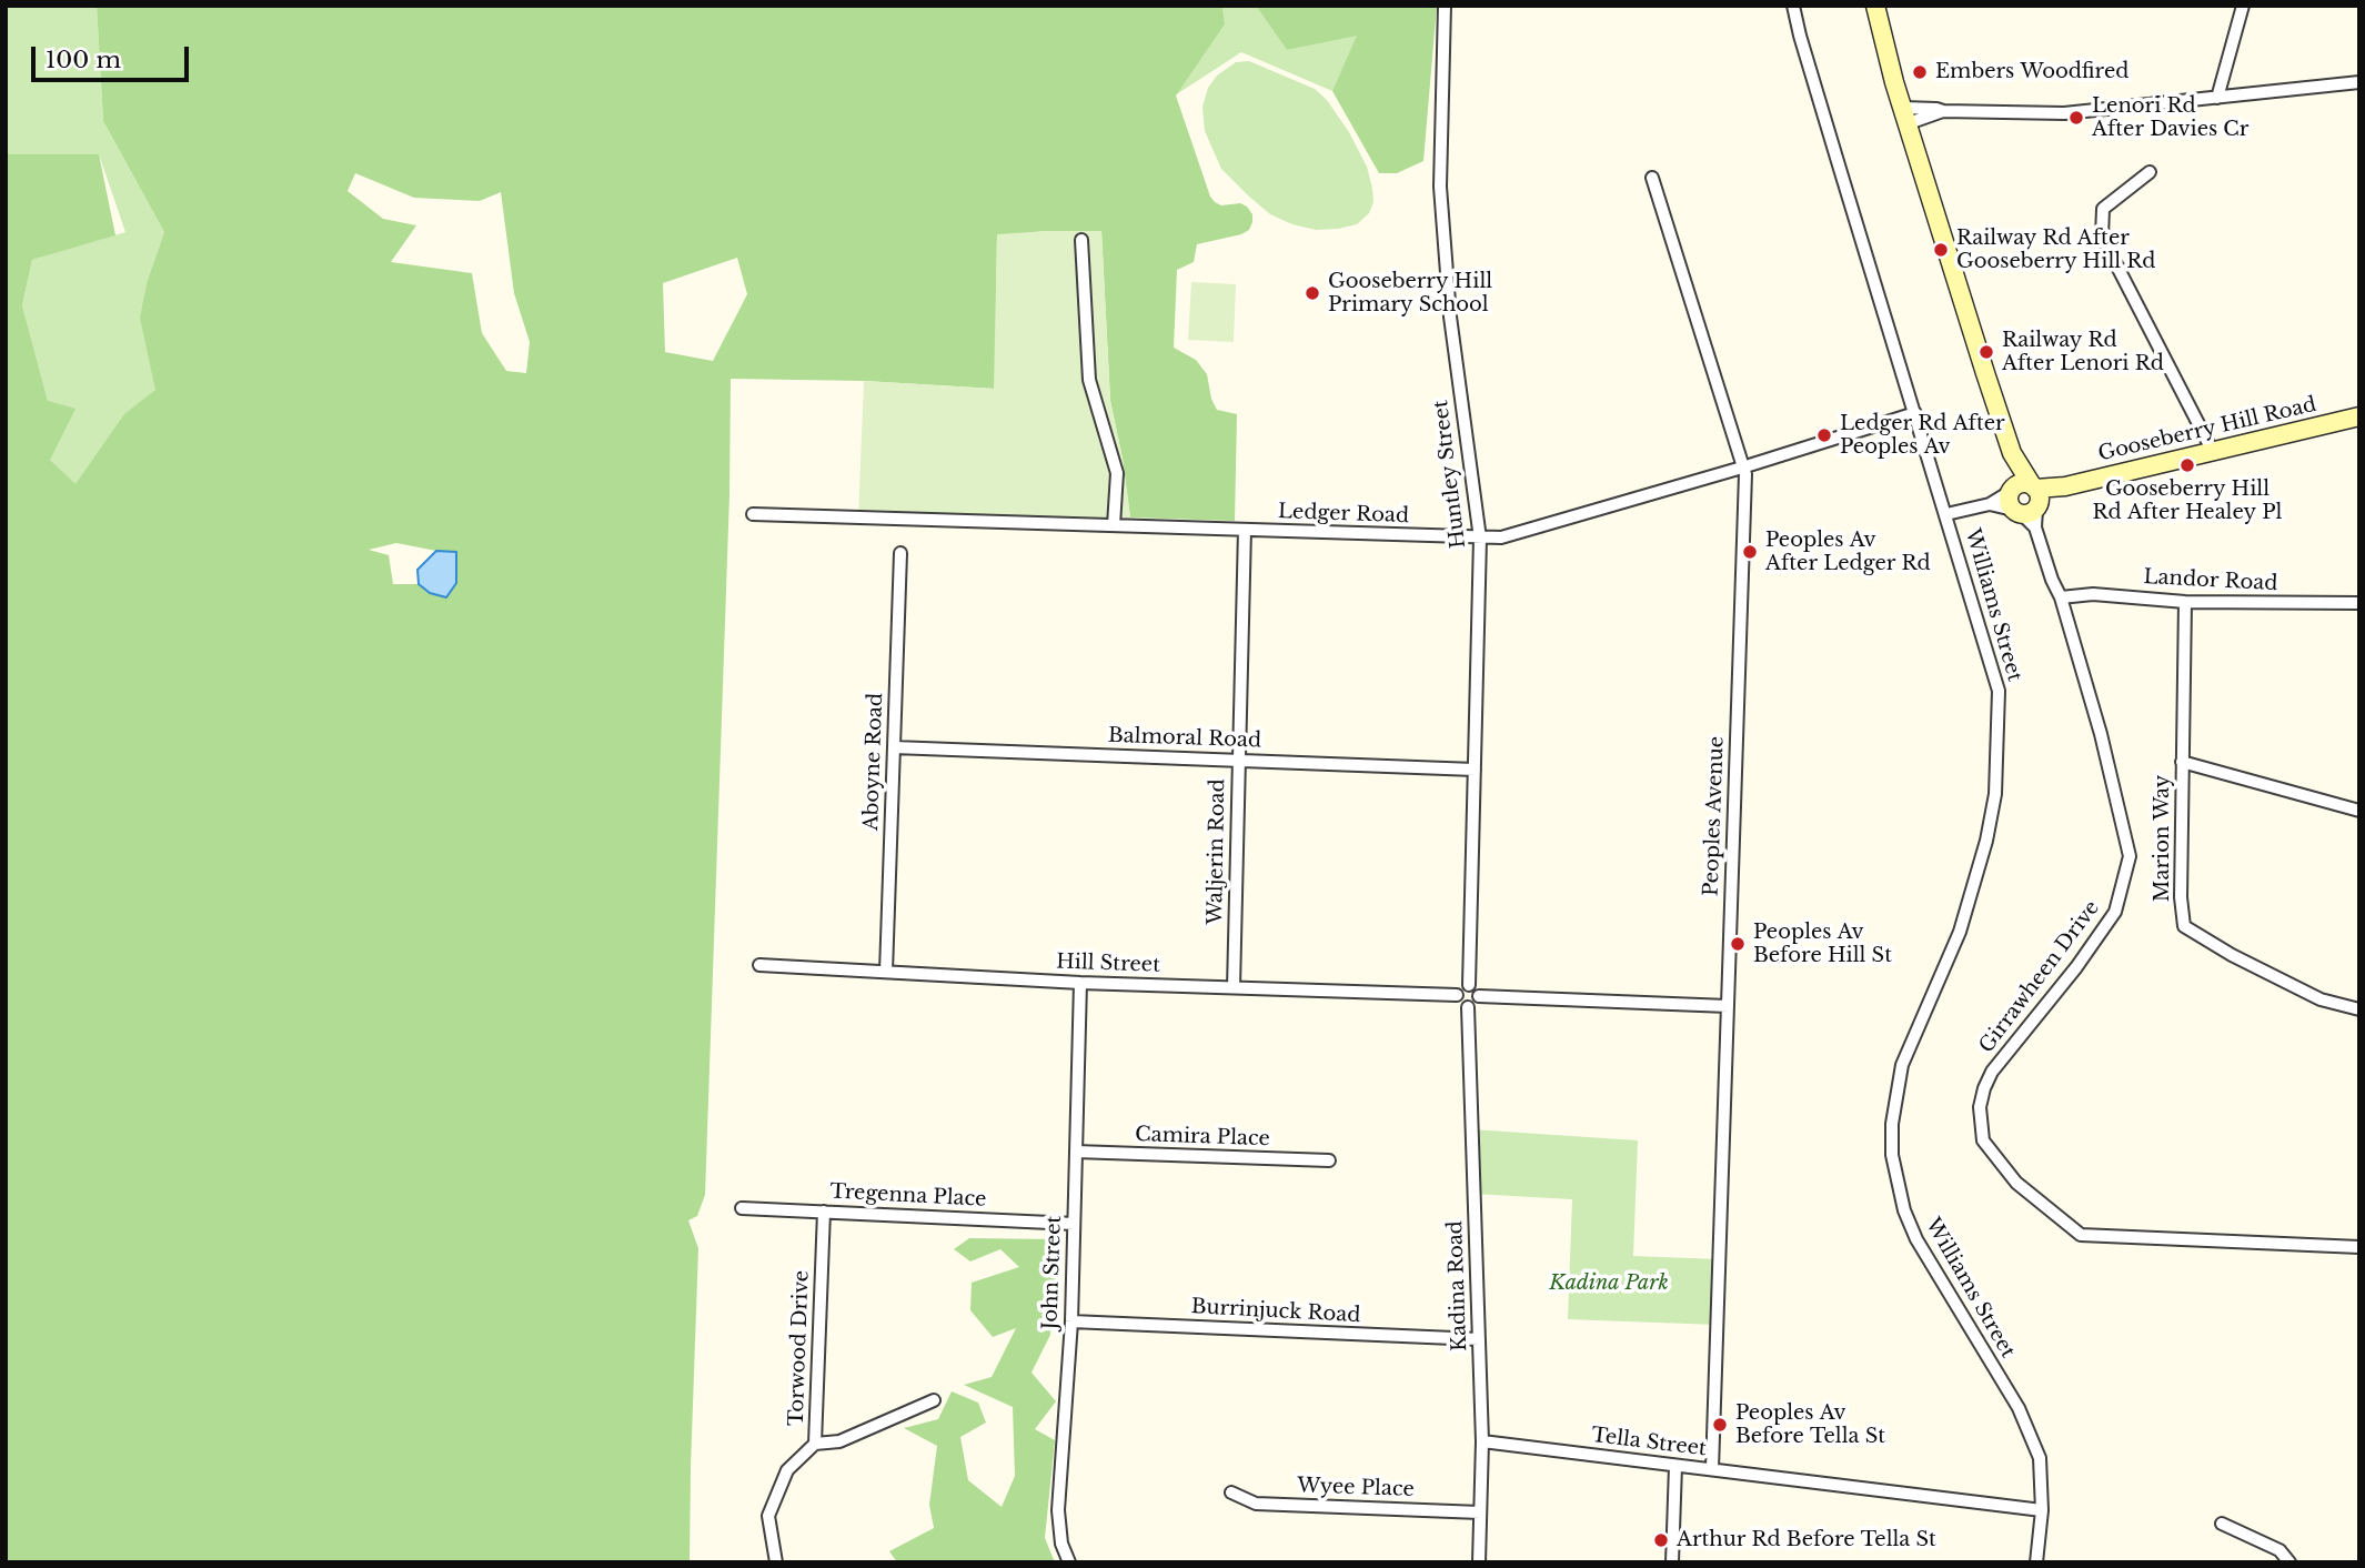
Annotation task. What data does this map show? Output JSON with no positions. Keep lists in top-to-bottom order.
{
  "streets": {
    "street": [
      "Gooseberry Hill Road",
      "Huntley Street",
      "Ledger Road",
      "Landor Road",
      "Williams Street",
      "Balmoral Road",
      "Aboyne Road",
      "Peoples Avenue",
      "Marion Way",
      "Waljerin Road",
      "Hill Street",
      "Girrawheen Drive",
      "Camira Place",
      "Tregenna Place",
      "John Street",
      "Kadina Road",
      "Burrinjuck Road",
      "Torwood Drive",
      "Tella Street",
      "Wyee Place"
    ]
  },
  "crossings": [
    ["Gooseberry Hill Road", "Girrawheen Drive"],
    ["Huntley Street", "Ledger Road"],
    ["Huntley Street", "Balmoral Road"],
    ["Huntley Street", "Hill Street"],
    ["Huntley Street", "Kadina Road"],
    ["Ledger Road", "Williams Street"],
    ["Ledger Road", "Peoples Avenue"],
    ["Ledger Road", "Waljerin Road"],
    ["Landor Road", "Marion Way"],
    ["Landor Road", "Girrawheen Drive"],
    ["Williams Street", "Tella Street"],
    ["Balmoral Road", "Aboyne Road"],
    ["Balmoral Road", "Waljerin Road"],
    ["Aboyne Road", "Hill Street"],
    ["Peoples Avenue", "Tella Street"],
    ["Waljerin Road", "Hill Street"],
    ["Hill Street", "John Street"],
    ["Hill Street", "Kadina Road"],
    ["Camira Place", "John Street"],
    ["Tregenna Place", "John Street"],
    ["Tregenna Place", "Torwood Drive"],
    ["John Street", "Burrinjuck Road"],
    ["Kadina Road", "Burrinjuck Road"],
    ["Kadina Road", "Tella Street"],
    ["Kadina Road", "Wyee Place"]
  ],
  "parks": ["Kadina Park"],
  "places": [
    "Embers Woodfired",
    "Lenori Rd After Davies Cr",
    "Railway Rd After Gooseberry Hill Rd",
    "Gooseberry Hill Primary School",
    "Railway Rd After Lenori Rd",
    "Ledger Rd After Peoples Av",
    "Gooseberry Hill Rd After Healey Pl",
    "Peoples Av After Ledger Rd",
    "Peoples Av Before Hill St",
    "Peoples Av Before Tella St",
    "Arthur Rd Before Tella St"
  ],
  "scale_bar": "100 m"
}
